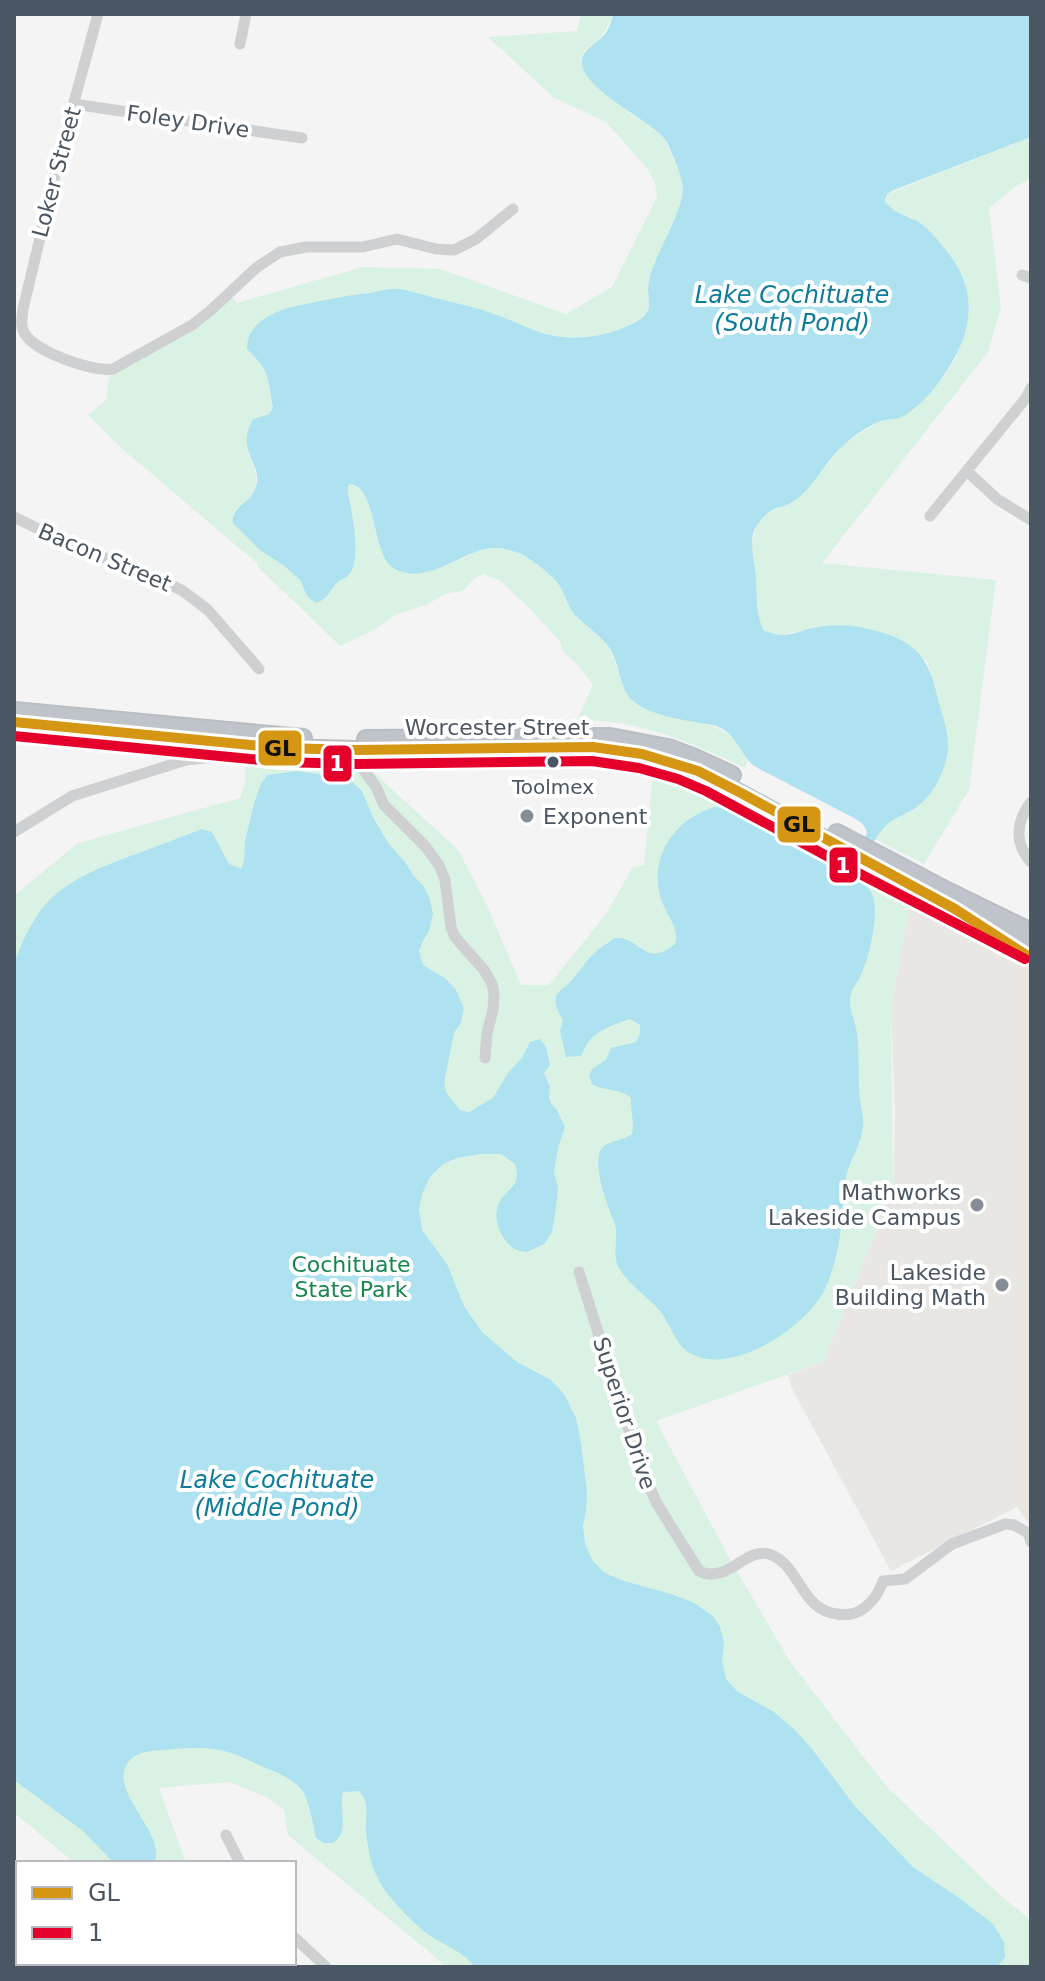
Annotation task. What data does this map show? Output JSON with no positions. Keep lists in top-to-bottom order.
{
  "streets": {
    "highway": ["Worcester Street"],
    "street": [
      "Foley Drive",
      "Loker Street",
      "Bacon Street",
      "Superior Drive"
    ]
  },
  "crossings": [
    ["Foley Drive", "Loker Street"]
  ],
  "water": ["Lake Cochituate (South Pond)", "Lake Cochituate (Middle Pond)"],
  "parks": ["Cochituate State Park"],
  "places": [
    "Toolmex",
    "Exponent",
    "Mathworks Lakeside Campus",
    "Lakeside Building Math"
  ],
  "lines": ["transit line GL", "transit line 1"],
  "legend": ["GL", "1"]
}
